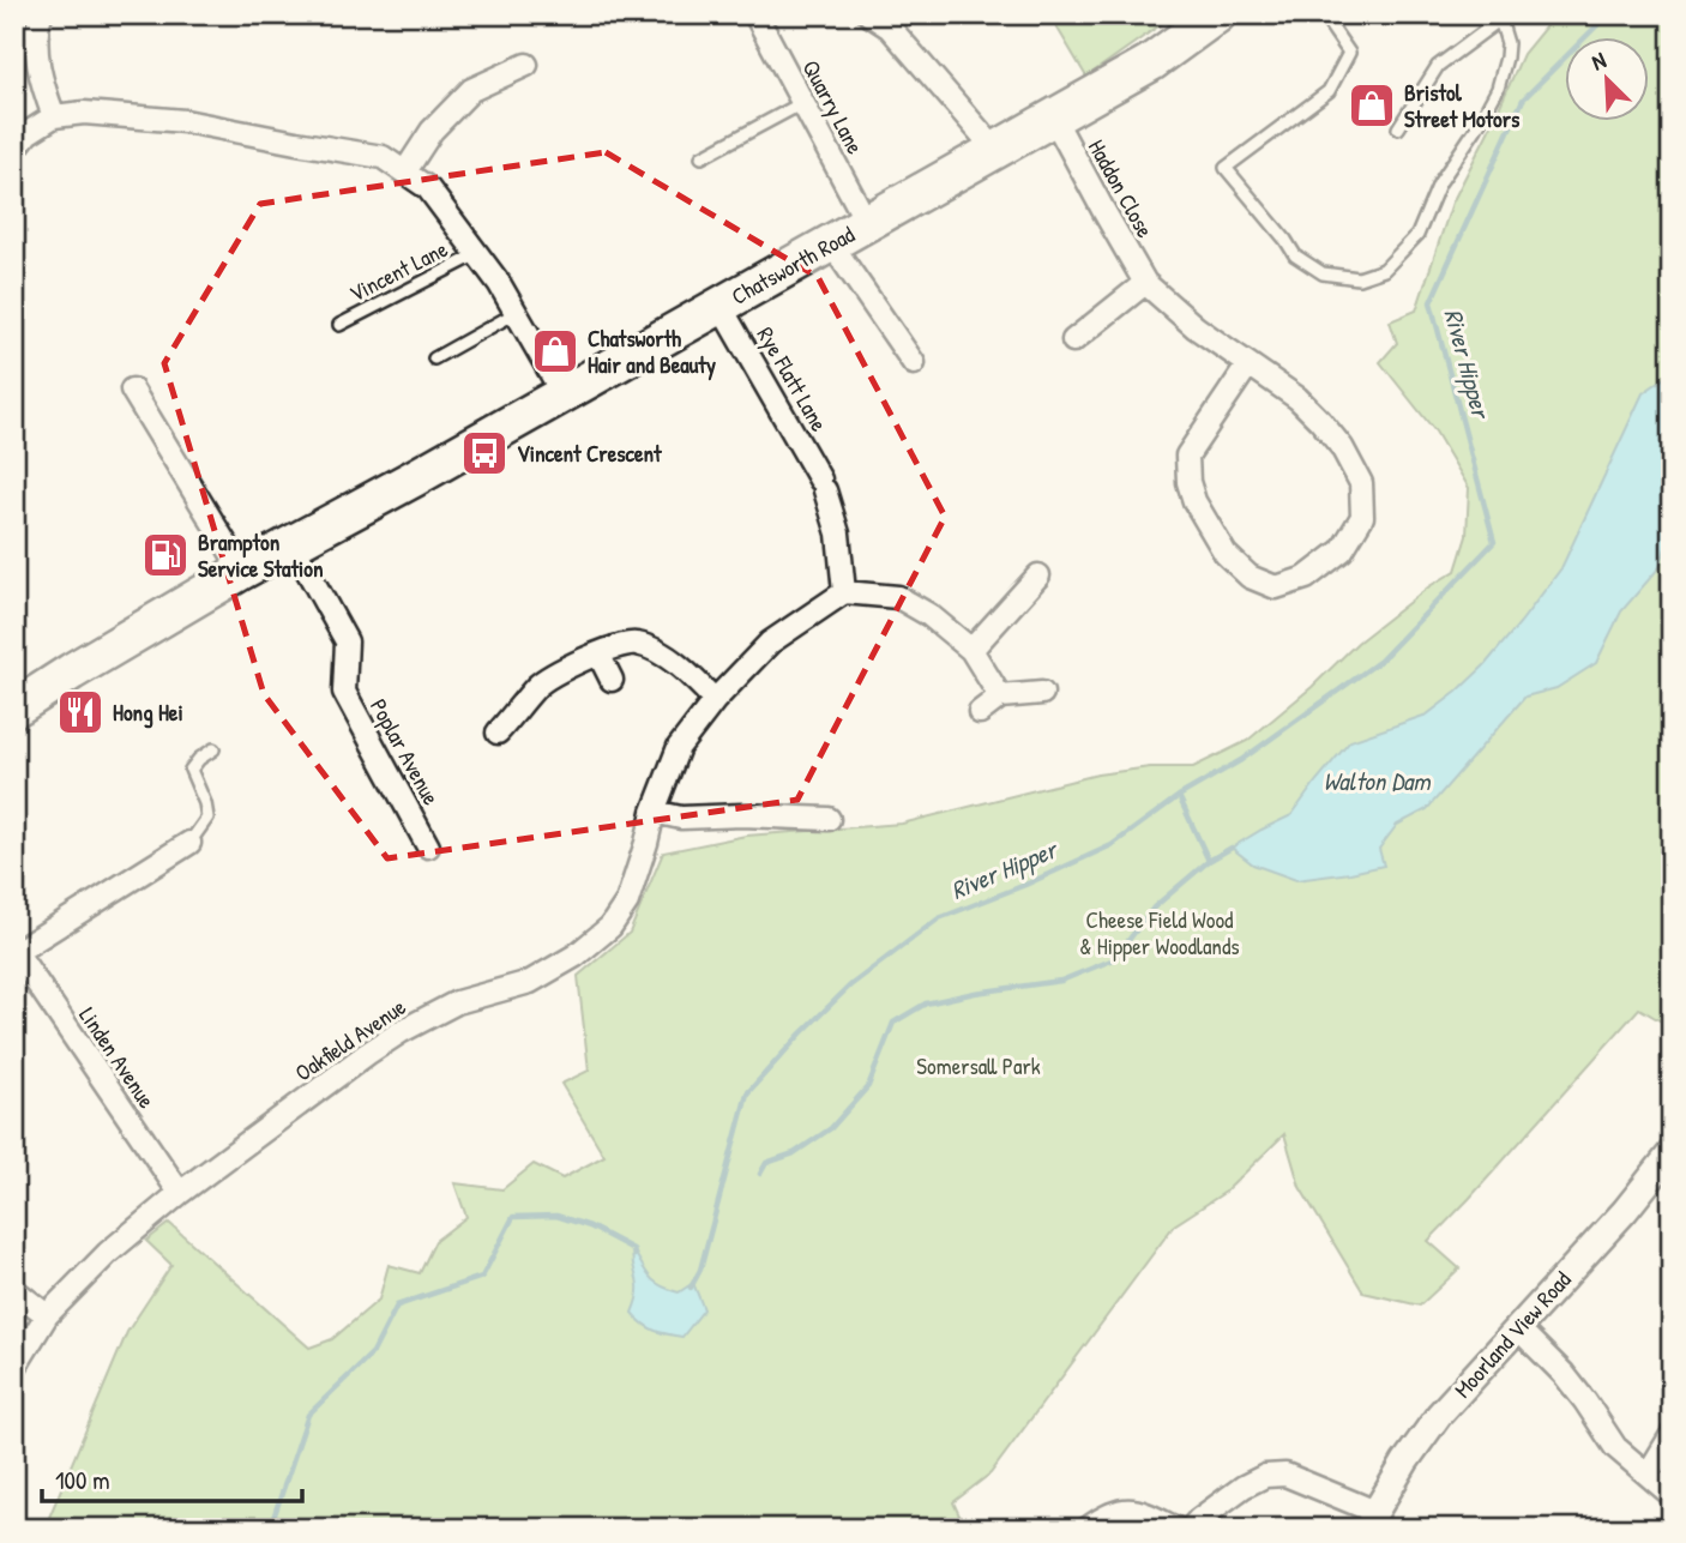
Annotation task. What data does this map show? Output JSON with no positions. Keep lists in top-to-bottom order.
{
  "streets": {
    "highway": ["Chatsworth Road"],
    "street": [
      "Quarry Lane",
      "Haddon Close",
      "Rye Flatt Lane",
      "Poplar Avenue",
      "Oakfield Avenue",
      "Linden Avenue",
      "Moorland View Road"
    ],
    "lane": ["Vincent Lane"]
  },
  "crossings": [
    ["Quarry Lane", "Chatsworth Road"],
    ["Haddon Close", "Chatsworth Road"],
    ["Chatsworth Road", "Rye Flatt Lane"],
    ["Chatsworth Road", "Poplar Avenue"],
    ["Rye Flatt Lane", "Oakfield Avenue"],
    ["Oakfield Avenue", "Linden Avenue"]
  ],
  "water": ["River Hipper", "Walton Dam"],
  "parks": ["Cheese Field Wood & Hipper Woodlands", "Somersall Park"],
  "places": {
    "shop": ["Bristol Street Motors", "Chatsworth Hair and Beauty"],
    "bus stop": ["Vincent Crescent"],
    "fuel station": ["Brampton Service Station"],
    "restaurant": ["Hong Hei"]
  },
  "scale_bar": "100 m",
  "north": "top left"
}
